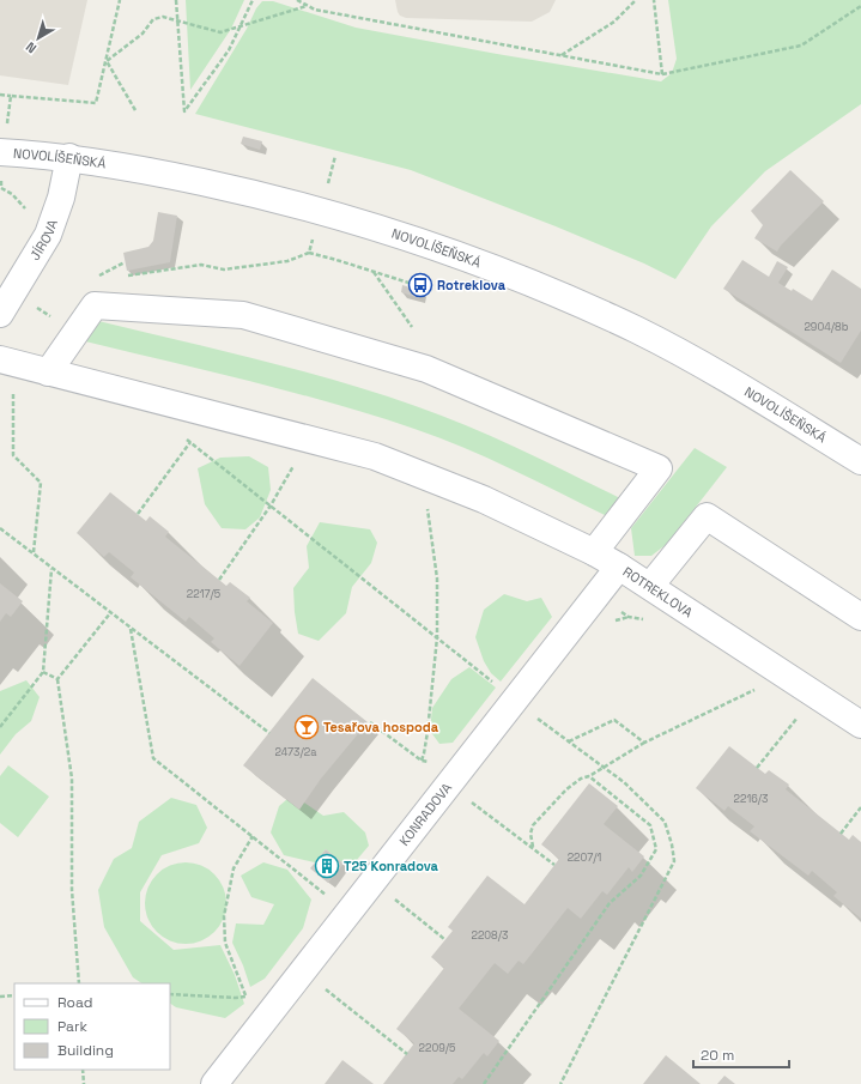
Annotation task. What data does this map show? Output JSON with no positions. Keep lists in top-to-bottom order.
{
  "streets": {
    "street": [
      "NOVOLÍŠEŇSKÁ",
      "JÍROVA",
      "ROTREKLOVA",
      "KONRADOVA"
    ]
  },
  "crossings": [
    ["NOVOLÍŠEŇSKÁ", "JÍROVA"],
    ["ROTREKLOVA", "KONRADOVA"]
  ],
  "places": {
    "bus stop": ["Rotreklova"],
    "bar": ["Tesařova hospoda"],
    "building": ["T25 Konradova"]
  },
  "house_numbers": [
    "2904/8b",
    "2217/5",
    "2473/2a",
    "2216/3",
    "2207/1",
    "2208/3",
    "2209/5"
  ],
  "legend": ["Road", "Park", "Building"],
  "scale_bar": "20 m",
  "north": "bottom left"
}
